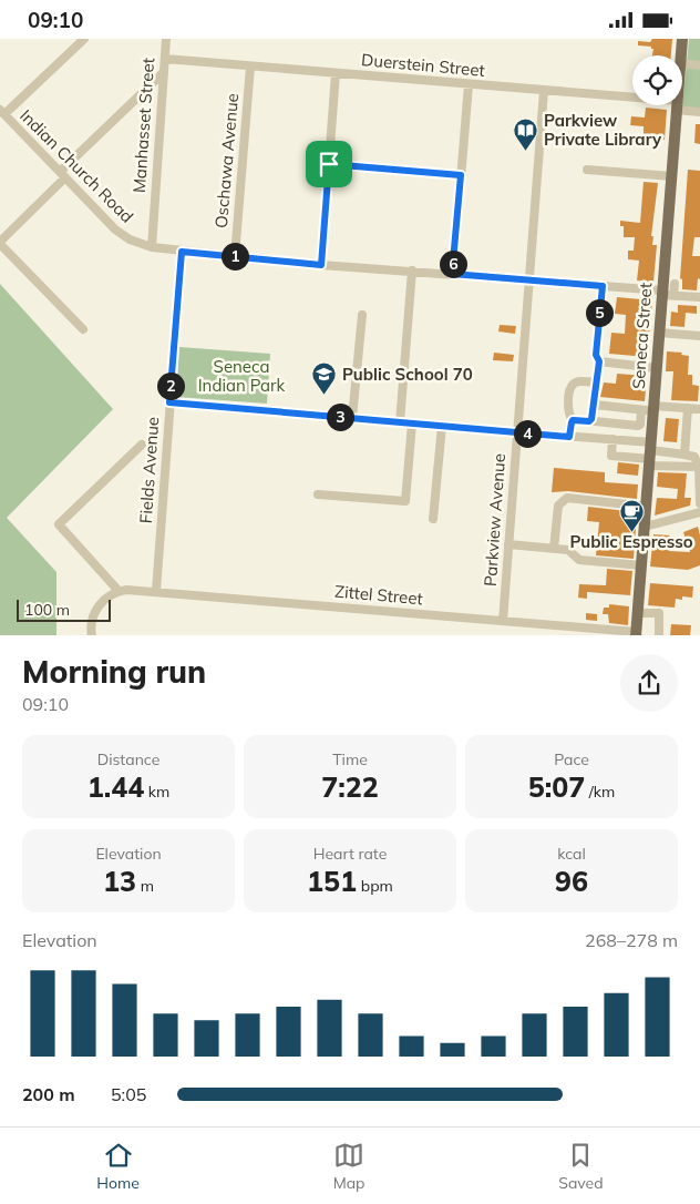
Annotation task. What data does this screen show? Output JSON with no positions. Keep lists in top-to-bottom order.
{
  "streets": {
    "main road": ["Seneca Street"],
    "street": [
      "Duerstein Street",
      "Manhasset Street",
      "Oschawa Avenue",
      "Indian Church Road",
      "Fields Avenue",
      "Parkview Avenue",
      "Zittel Street"
    ]
  },
  "crossings": [
    ["Duerstein Street", "Manhasset Street"],
    ["Duerstein Street", "Oschawa Avenue"],
    ["Duerstein Street", "Seneca Street"],
    ["Duerstein Street", "Parkview Avenue"],
    ["Manhasset Street", "Indian Church Road"],
    ["Oschawa Avenue", "Indian Church Road"],
    ["Indian Church Road", "Seneca Street"],
    ["Indian Church Road", "Fields Avenue"],
    ["Indian Church Road", "Parkview Avenue"],
    ["Seneca Street", "Zittel Street"],
    ["Fields Avenue", "Zittel Street"],
    ["Parkview Avenue", "Zittel Street"]
  ],
  "parks": ["Seneca Indian Park"],
  "places": {
    "library": ["Parkview Private Library"],
    "school or university": ["Public School 70"],
    "cafe": ["Public Espresso"]
  },
  "scale_bar": "100 m",
  "page": {
    "status": "09:10",
    "pins": [
      "1",
      "6",
      "5",
      "2",
      "3",
      "4"
    ],
    "scale": "100 m",
    "heading": ["Morning run", "09:10"],
    "stats": [
      ["Distance", "1.44 km"],
      ["Time", "7:22"],
      ["Pace", "5:07 /km"],
      ["Elevation", "13 m"],
      ["Heart rate", "151 bpm"],
      ["kcal", "96"]
    ],
    "chart": ["Elevation", "268–278 m"],
    "list": [
      {
        "name": "200 m",
        "note": "5:05"
      }
    ],
    "tabs": ["Home", "Map", "Saved"]
  }
}
